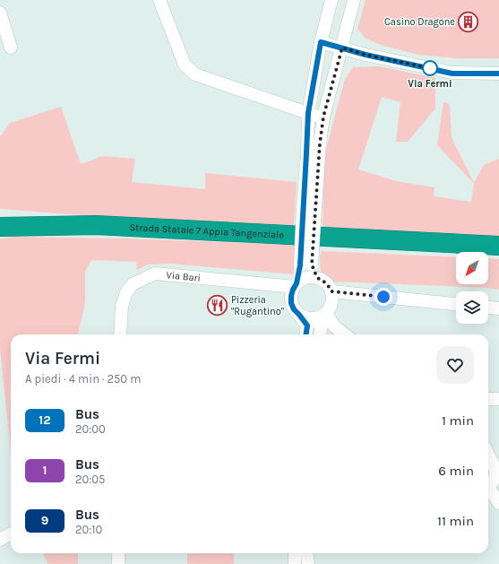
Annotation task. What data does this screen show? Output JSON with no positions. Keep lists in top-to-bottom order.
{
  "streets": {
    "highway": ["Strada Statale 7 Appia Tangenziale"],
    "street": ["Via Bari"]
  },
  "places": {
    "building": ["Casino Dragone"],
    "other": ["Via Fermi"],
    "restaurant": ["Pizzeria \"Rugantino\""]
  },
  "lines": ["bus line 12"],
  "north": "bottom left",
  "page": {
    "heading": ["Via Fermi", "A piedi · 4 min · 250 m"],
    "list": [
      {
        "mark": "12",
        "name": "Bus",
        "note": "20:00",
        "value": "1 min"
      },
      {
        "mark": "1",
        "name": "Bus",
        "note": "20:05",
        "value": "6 min"
      },
      {
        "mark": "9",
        "name": "Bus",
        "note": "20:10",
        "value": "11 min"
      }
    ]
  }
}
